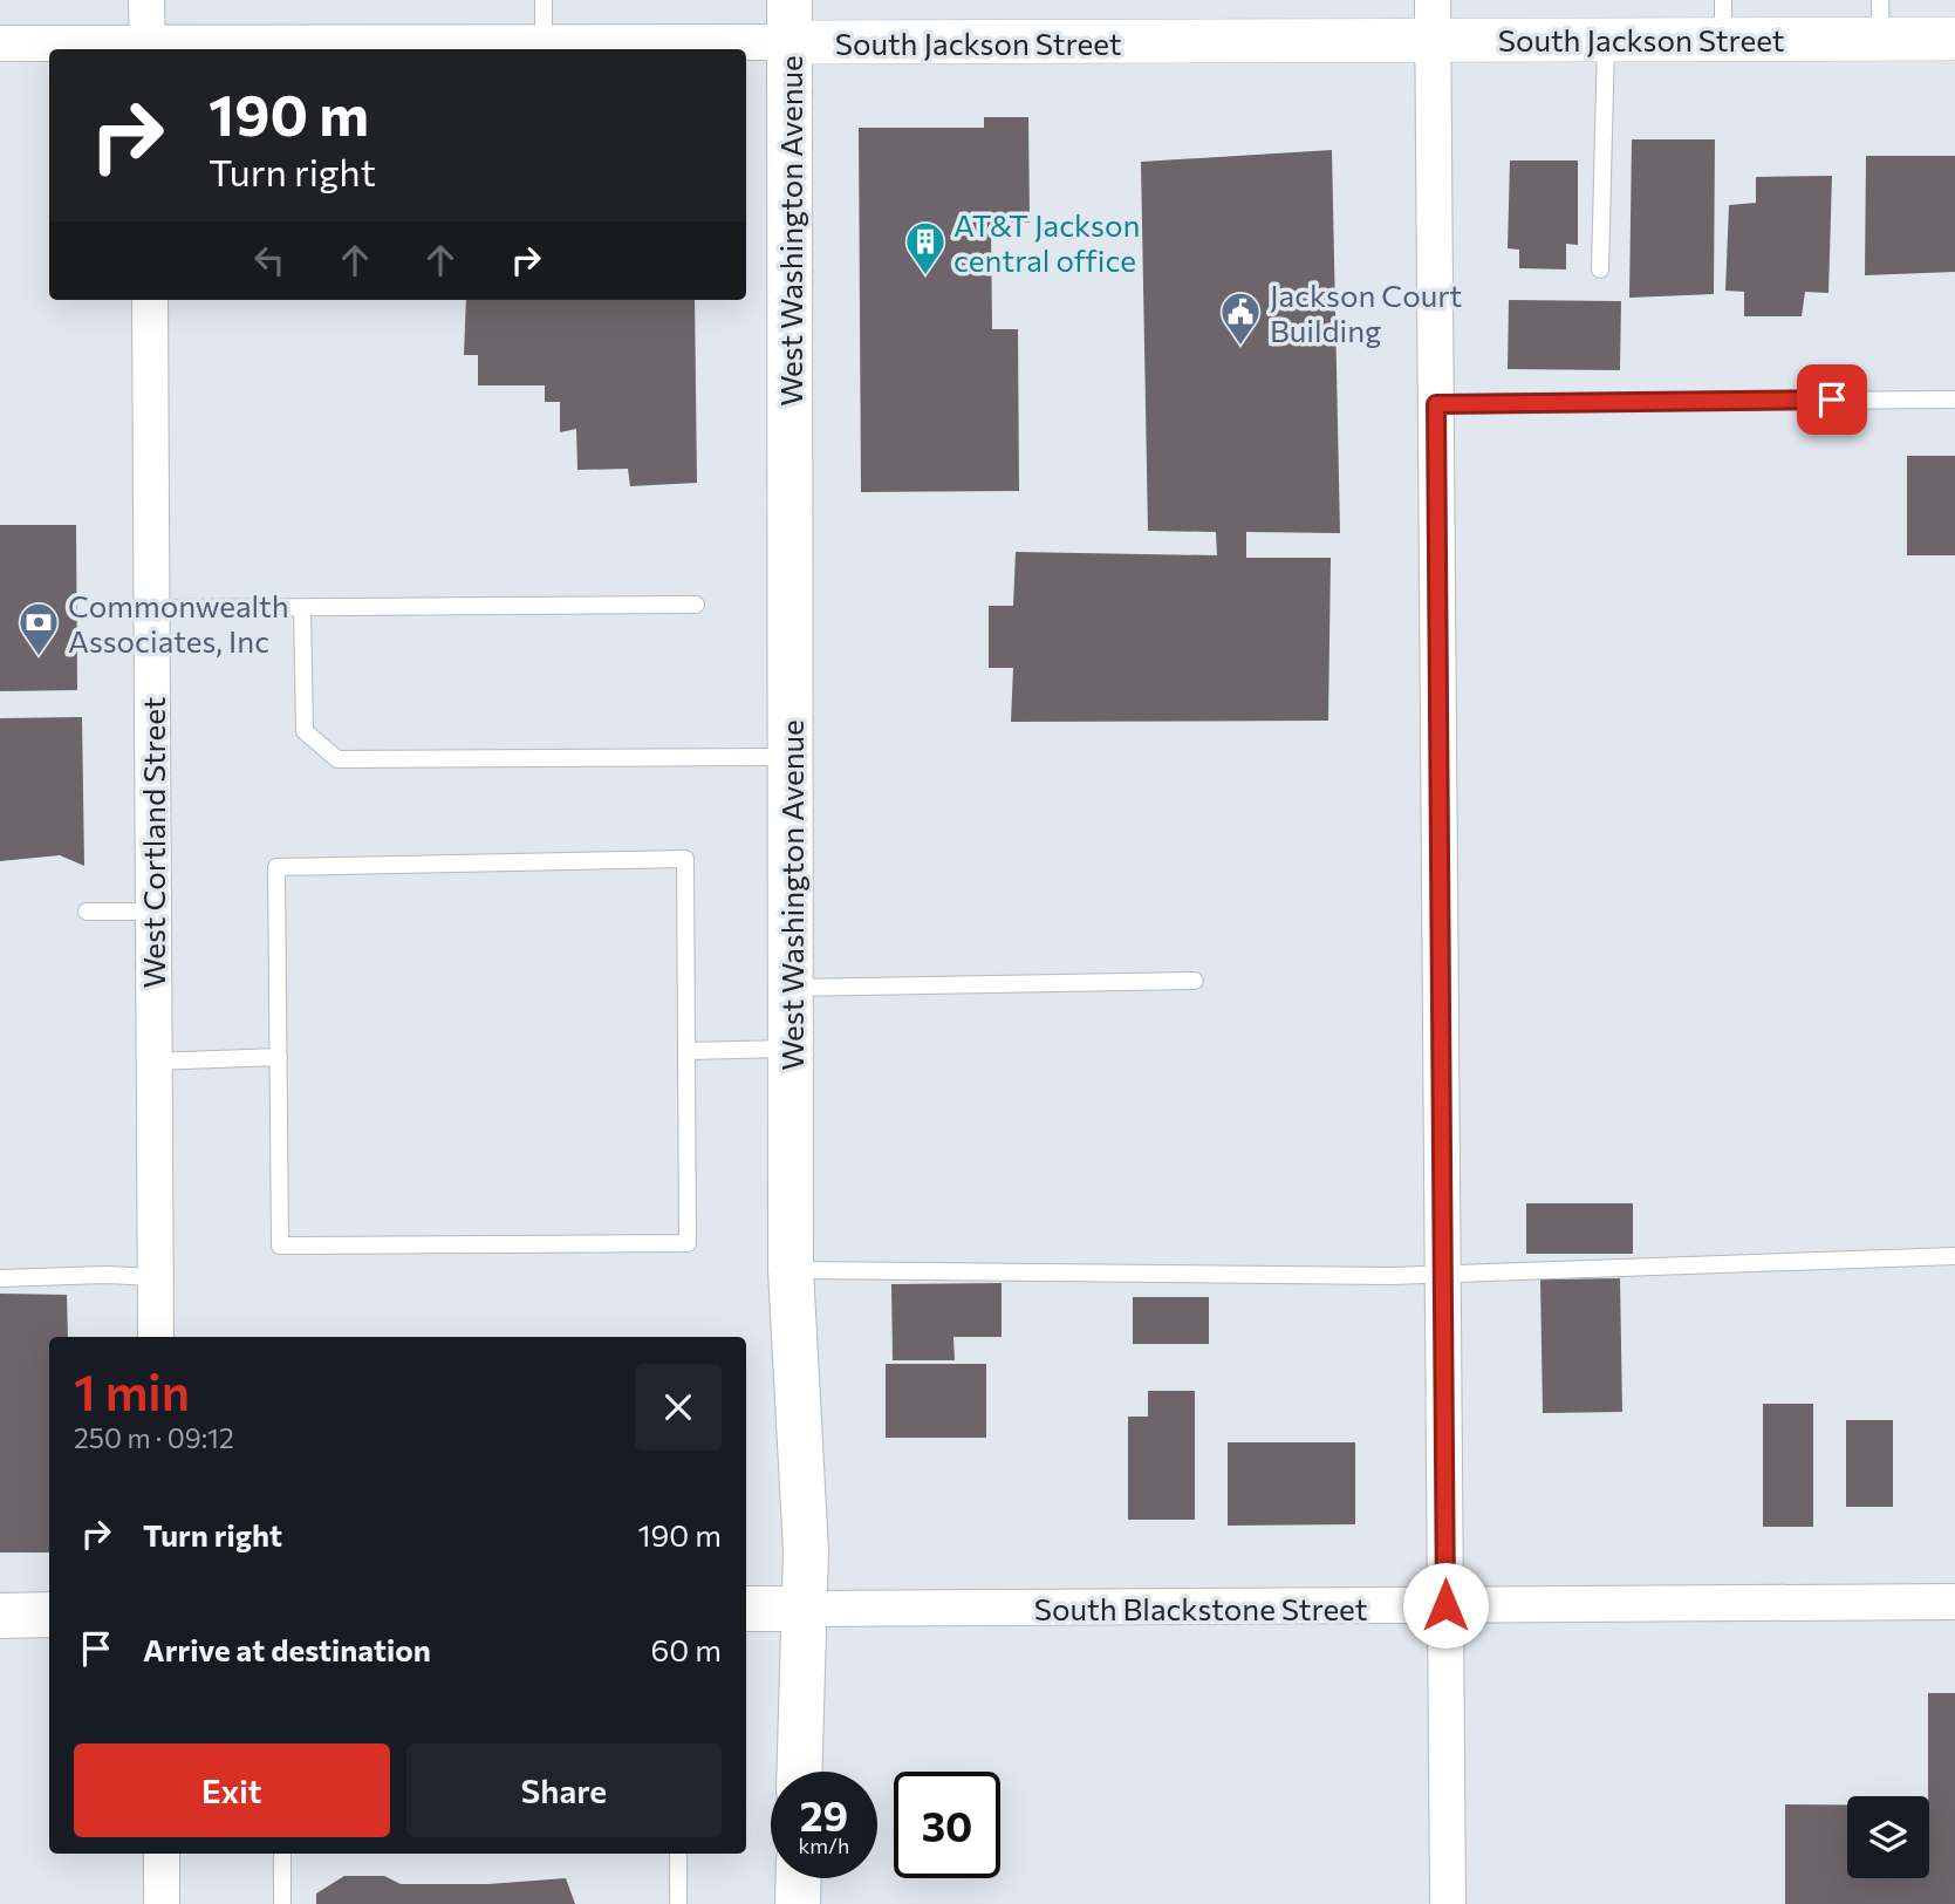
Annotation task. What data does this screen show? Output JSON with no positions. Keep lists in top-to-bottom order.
{
  "streets": {
    "main road": ["West Washington Avenue", "South Blackstone Street"],
    "street": ["South Jackson Street", "West Cortland Street"]
  },
  "crossings": [
    ["South Jackson Street", "West Washington Avenue"],
    ["West Washington Avenue", "South Blackstone Street"]
  ],
  "places": {
    "building": ["AT&T Jackson central office"],
    "public building": ["Jackson Court Building"],
    "bank": ["Commonwealth Associates, Inc"]
  },
  "page": {
    "turn": ["190 m", "Turn right"],
    "heading": ["1 min", "250 m · 09:12"],
    "list": [
      {
        "name": "Turn right",
        "value": "190 m"
      },
      {
        "name": "Arrive at destination",
        "value": "60 m"
      }
    ],
    "buttons": ["Exit", "Share"],
    "speed": "29 km/h",
    "limit": "30"
  }
}
